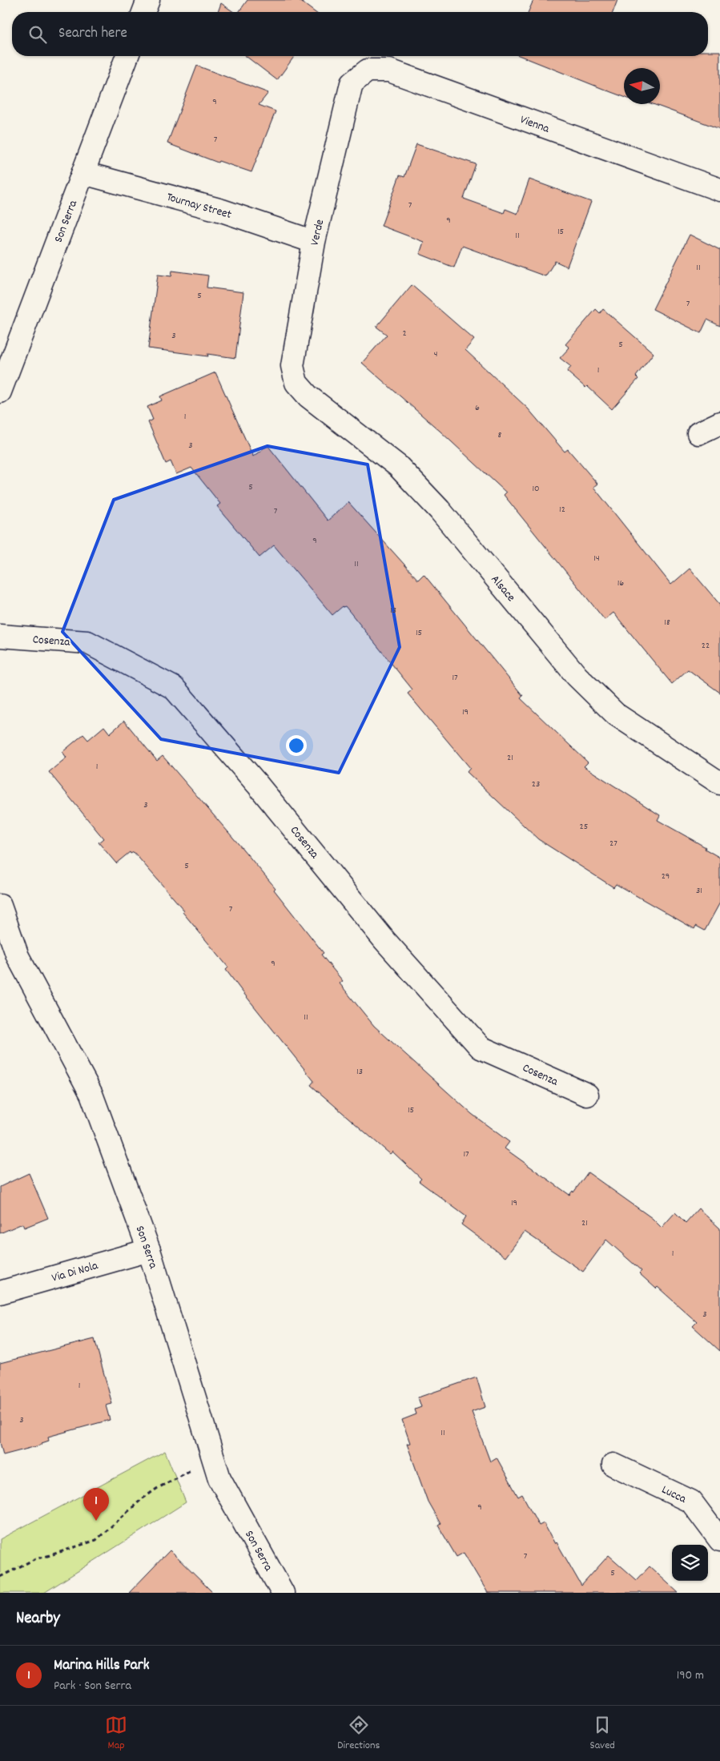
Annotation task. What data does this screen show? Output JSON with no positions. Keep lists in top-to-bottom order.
{
  "streets": {
    "street": [
      "Vienna",
      "Tournay Street",
      "Son Serra",
      "Verde",
      "Alsace",
      "Cosenza",
      "Via Di Nola",
      "Lucca"
    ]
  },
  "crossings": [
    ["Vienna", "Verde"],
    ["Tournay Street", "Son Serra"],
    ["Tournay Street", "Verde"],
    ["Son Serra", "Via Di Nola"],
    ["Verde", "Alsace"]
  ],
  "house_numbers": [
    "9",
    "7",
    "7",
    "9",
    "15",
    "11",
    "11",
    "5",
    "7",
    "2",
    "3",
    "5",
    "4",
    "1",
    "6",
    "1",
    "8",
    "3",
    "5",
    "10",
    "12",
    "7",
    "9",
    "14",
    "11",
    "16",
    "13",
    "18",
    "15",
    "22",
    "17",
    "19",
    "21",
    "1",
    "23",
    "3",
    "25",
    "27",
    "5",
    "29",
    "31",
    "7",
    "9",
    "11",
    "13",
    "15",
    "17",
    "19",
    "21",
    "1",
    "3",
    "1",
    "3",
    "11",
    "9",
    "7",
    "5"
  ],
  "north": "left",
  "page": {
    "search": "Search here",
    "pins": "1",
    "heading": "Nearby",
    "list": [
      {
        "mark": "1",
        "name": "Marina Hills Park",
        "note": "Park · Son Serra",
        "value": "190 m"
      }
    ],
    "nav": ["Map", "Directions", "Saved"]
  }
}
